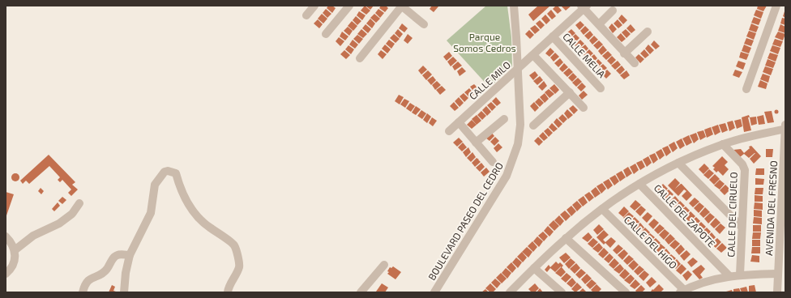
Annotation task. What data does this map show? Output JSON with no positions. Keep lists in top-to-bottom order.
{
  "streets": {
    "street": [
      "CALLE MELIA",
      "CALLE MILO",
      "AVENIDA DEL FRESNO",
      "CALLE DEL CIRUELO",
      "CALLE DEL ZAPOTE",
      "BOULEVARD PASEO DEL CEDRO",
      "CALLE DEL HIGO"
    ]
  },
  "crossings": [
    ["CALLE MELIA", "CALLE MILO"],
    ["CALLE MILO", "BOULEVARD PASEO DEL CEDRO"]
  ],
  "parks": ["Parque Somos Cedros"]
}
